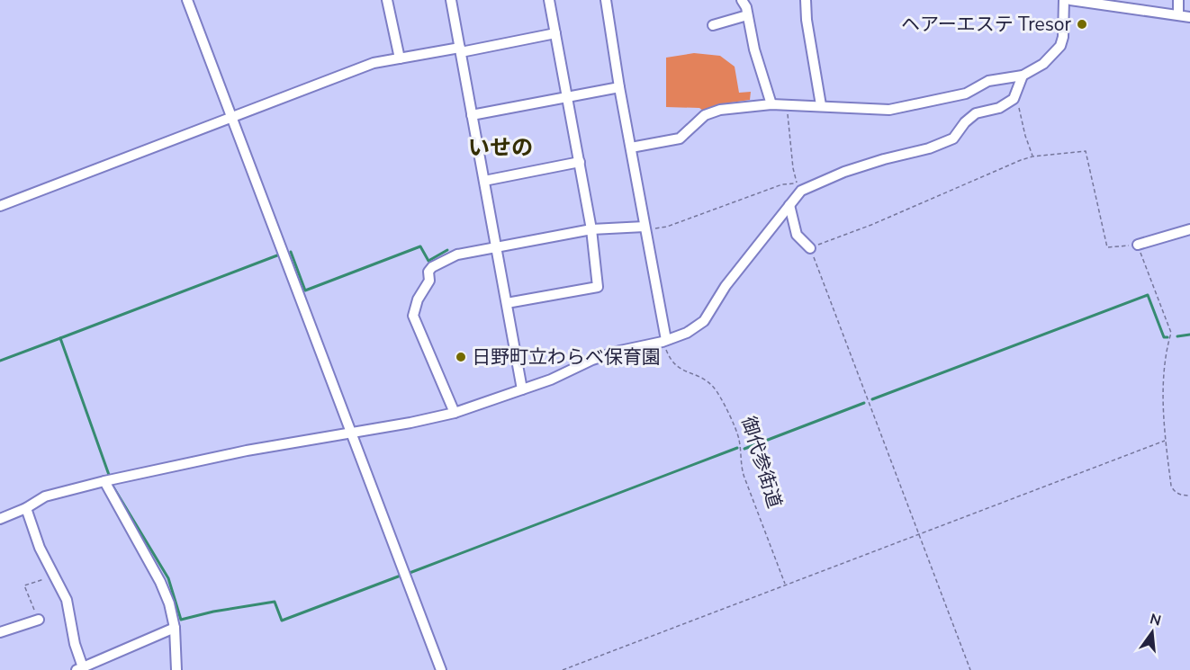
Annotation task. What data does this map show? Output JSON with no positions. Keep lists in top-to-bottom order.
{
  "streets": {
    "path": ["御代参街道"]
  },
  "districts": ["いせの"],
  "places": ["ヘアーエステ Tresor", "日野町立わらべ保育園"],
  "north": "top"
}
